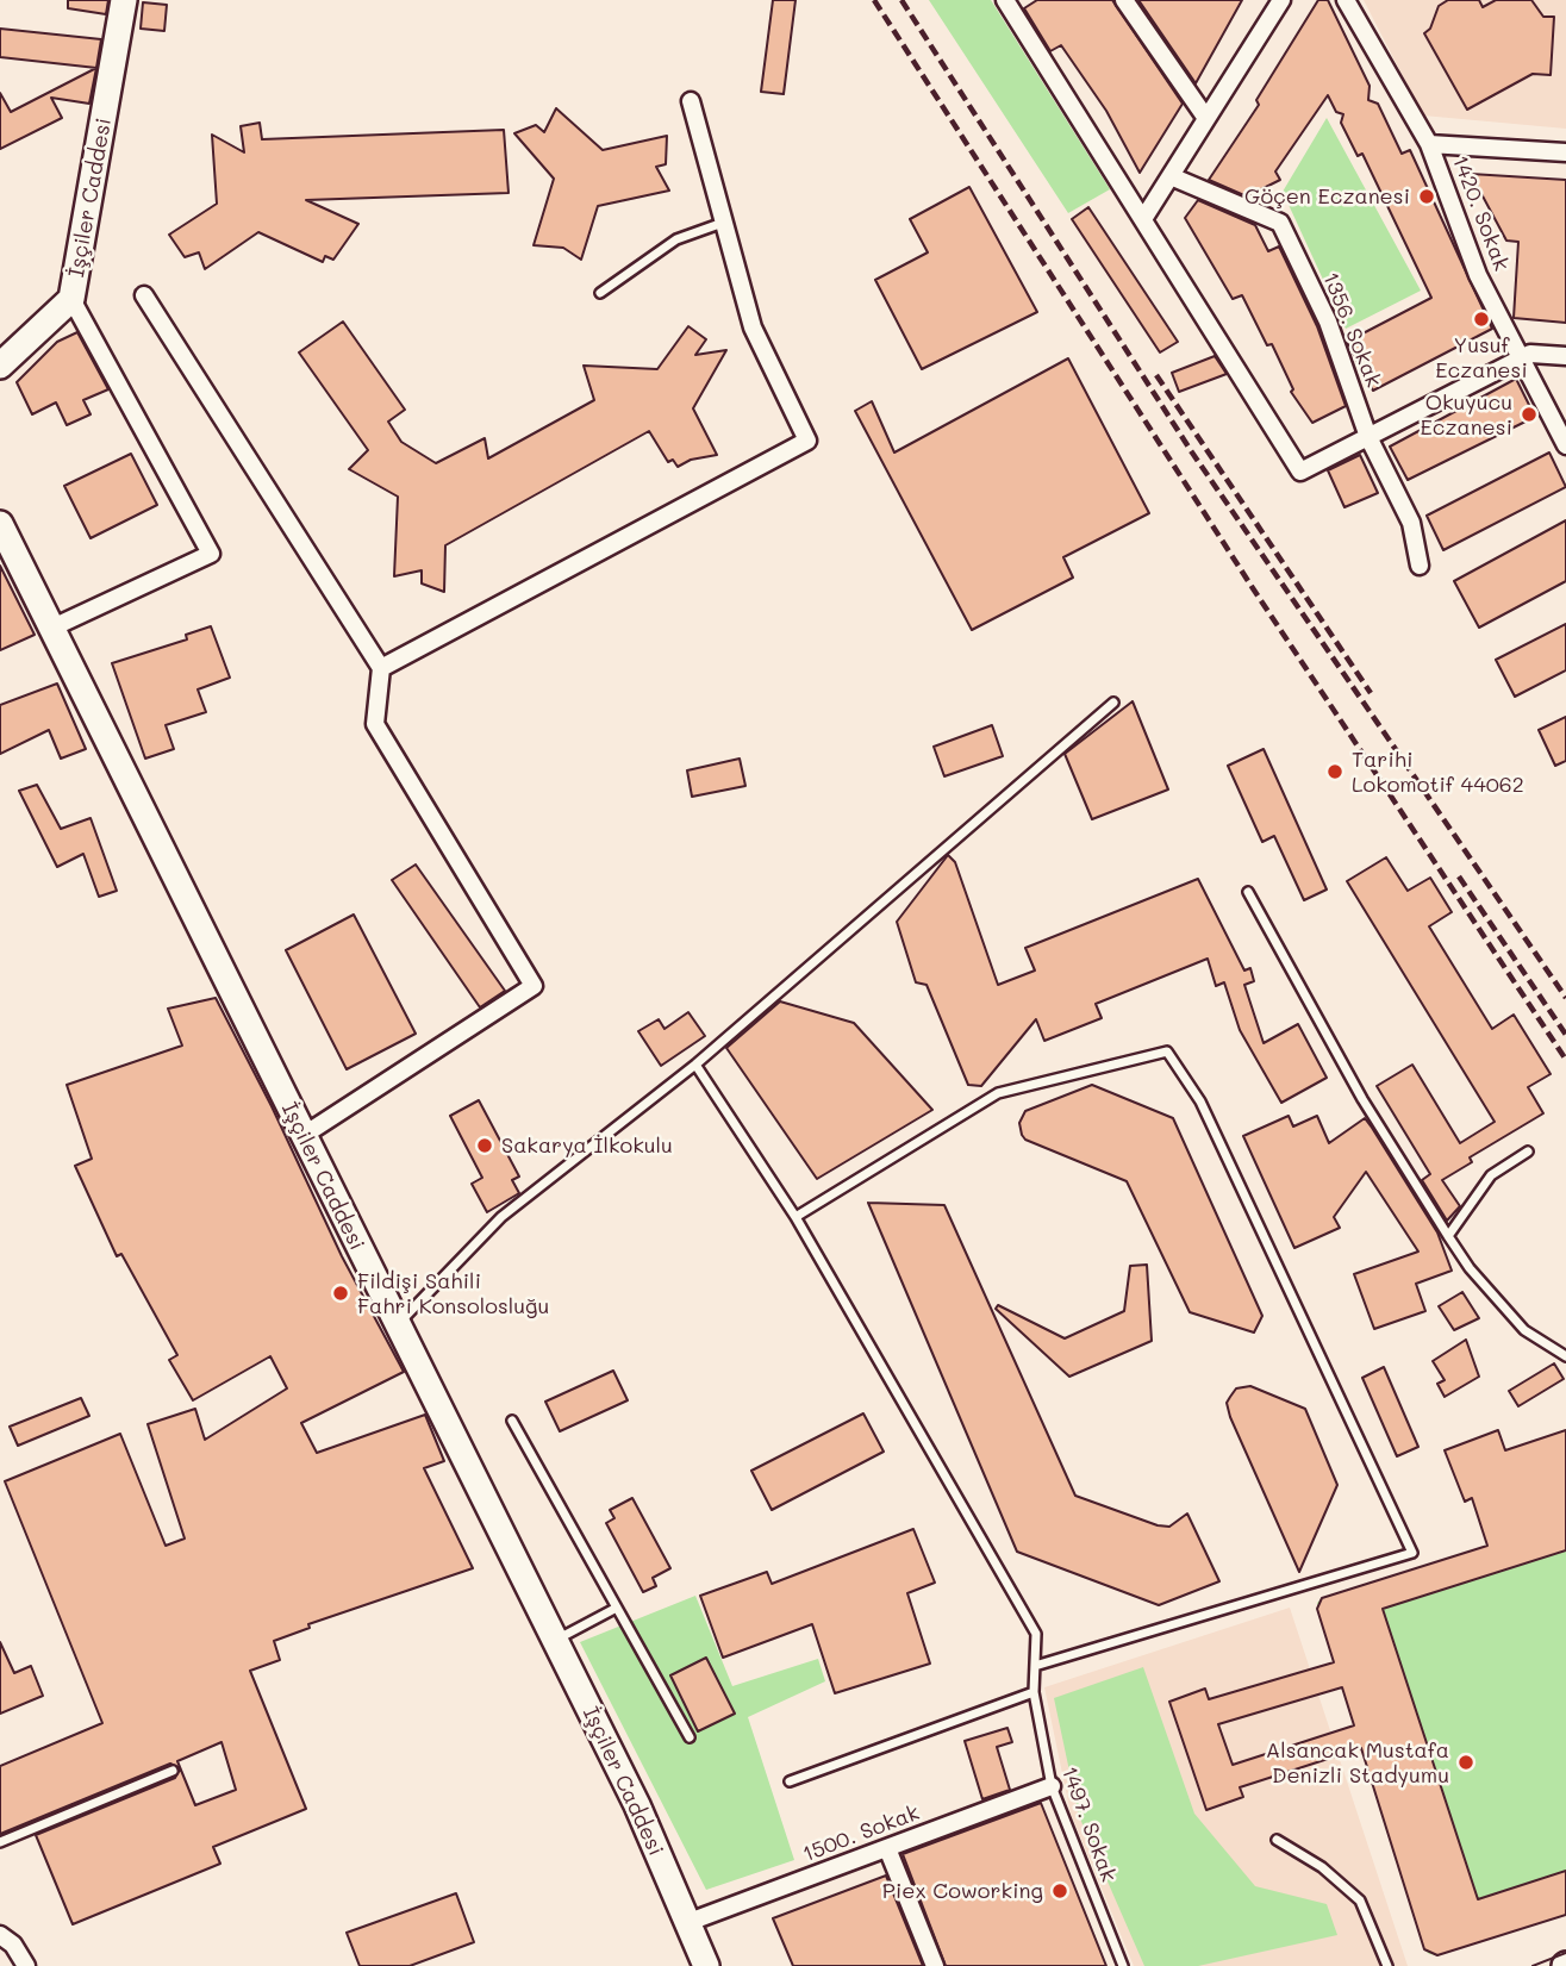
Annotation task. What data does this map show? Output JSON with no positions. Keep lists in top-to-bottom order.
{
  "streets": {
    "street": [
      "İşçiler Caddesi",
      "1420. Sokak",
      "1356. Sokak",
      "1500. Sokak"
    ],
    "lane": ["1497. Sokak"]
  },
  "crossings": [
    ["İşçiler Caddesi", "1500. Sokak"],
    ["1497. Sokak", "1500. Sokak"]
  ],
  "places": [
    "Göçen Eczanesi",
    "Yusuf Eczanesi",
    "Okuyucu Eczanesi",
    "Tarihi Lokomotif 44062",
    "Sakarya İlkokulu",
    "Fildişi Sahili Fahri Konsolosluğu",
    "Alsancak Mustafa Denizli Stadyumu",
    "Piex Coworking"
  ]
}
